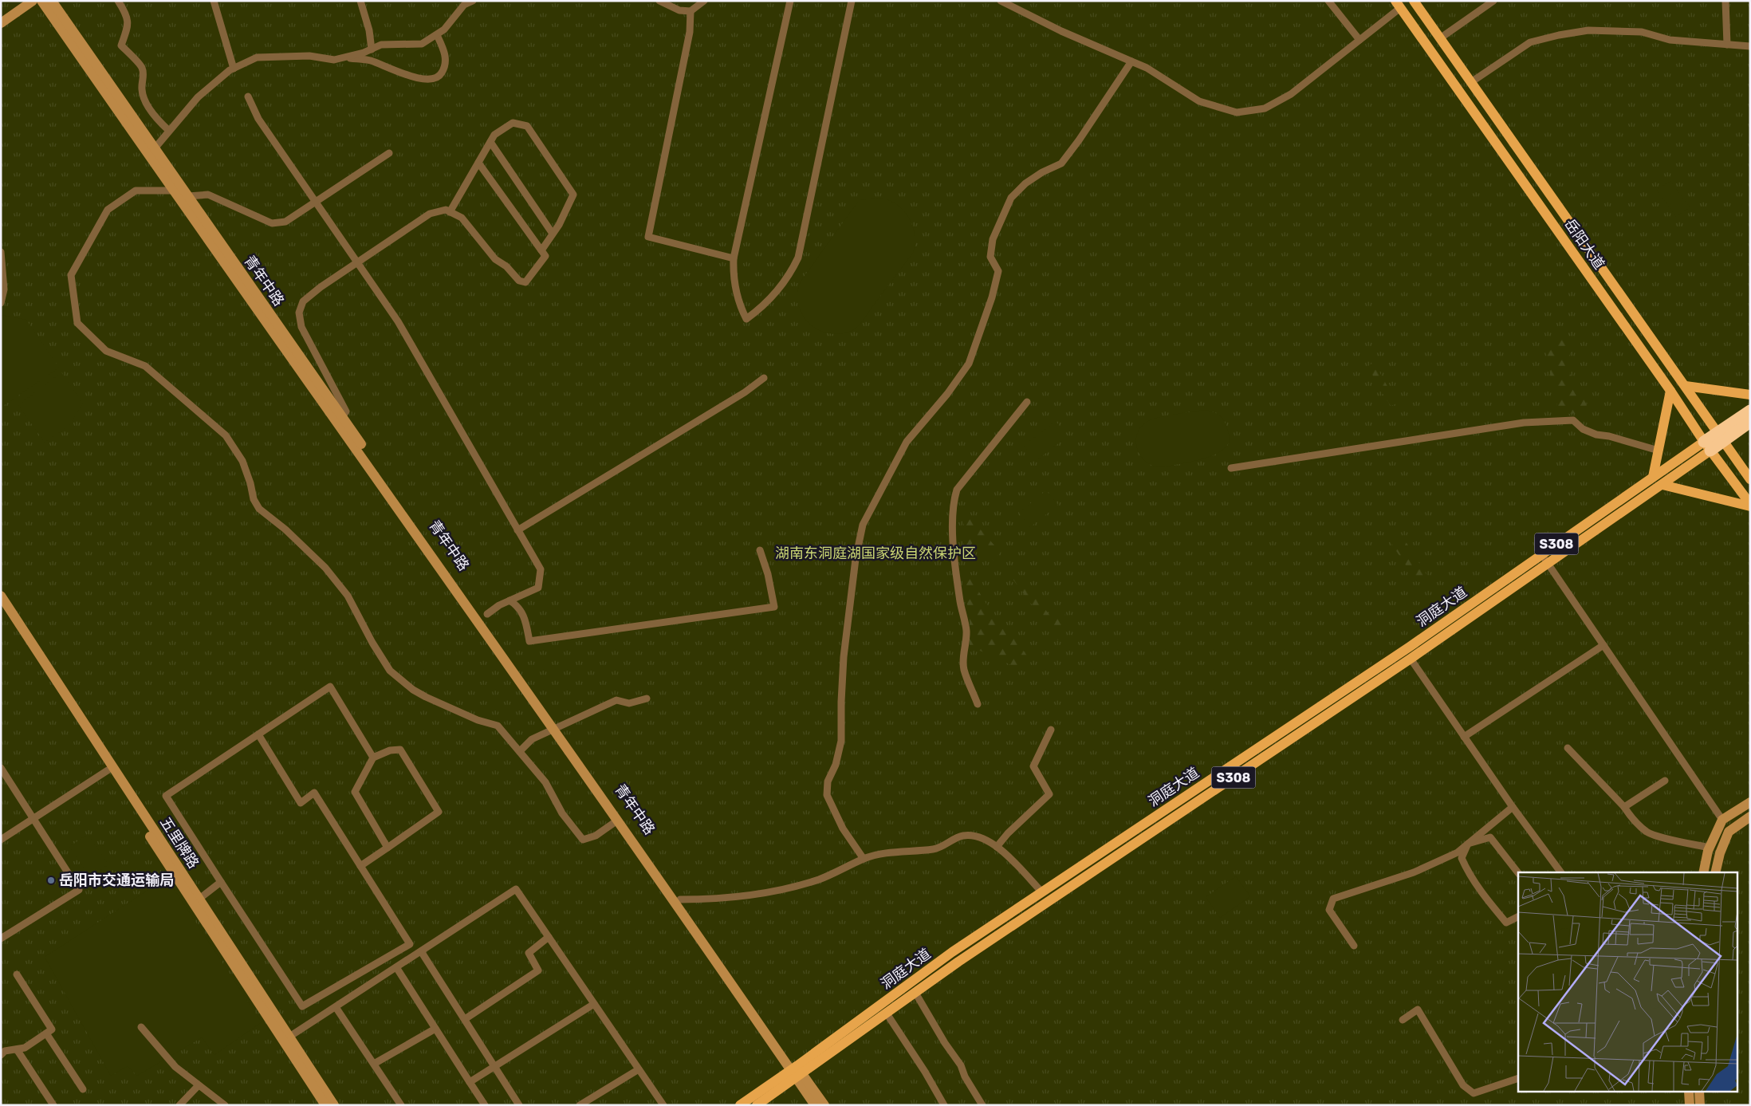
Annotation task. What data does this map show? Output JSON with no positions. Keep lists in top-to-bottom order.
{
  "streets": {
    "highway": ["S308"],
    "main road": [
      "岳阳大道",
      "青年中路",
      "洞庭大道",
      "五里牌路"
    ]
  },
  "crossings": [
    ["岳阳大道", "S308"],
    ["岳阳大道", "洞庭大道"],
    ["青年中路", "洞庭大道"],
    ["S308", "洞庭大道"]
  ],
  "parks": ["湖南东洞庭湖国家级自然保护区"],
  "places": ["岳阳市交通运输局"]
}
